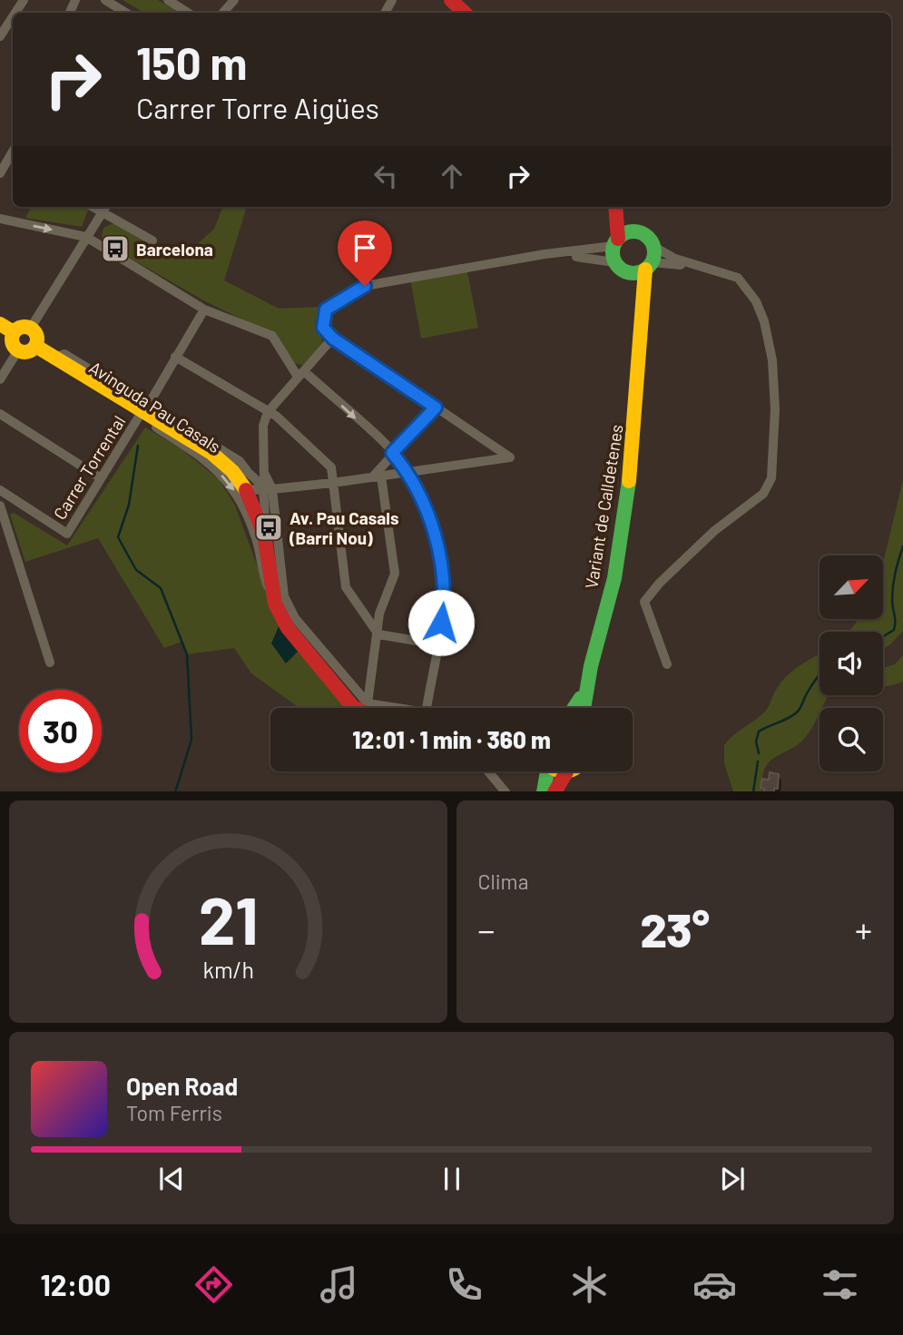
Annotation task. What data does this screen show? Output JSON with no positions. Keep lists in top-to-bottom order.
{
  "streets": {
    "street": ["Avinguda Pau Casals", "Carrer Torrental", "Variant de Calldetenes"]
  },
  "crossings": [
    ["Avinguda Pau Casals", "Carrer Torrental"]
  ],
  "places": {
    "bus stop": ["Barcelona", "Av. Pau Casals (Barri Nou)"]
  },
  "north": "top right",
  "page": {
    "turn": ["150 m", "Carrer Torre Aigües"],
    "limit": "30",
    "trip": "12:01 · 1 min · 360 m",
    "tile": "Clima",
    "heat": ["−", "23°", "+"],
    "song": ["Open Road", "Tom Ferris"],
    "tabs": "12:00",
    "gauge": ["21", "km/h"]
  }
}
